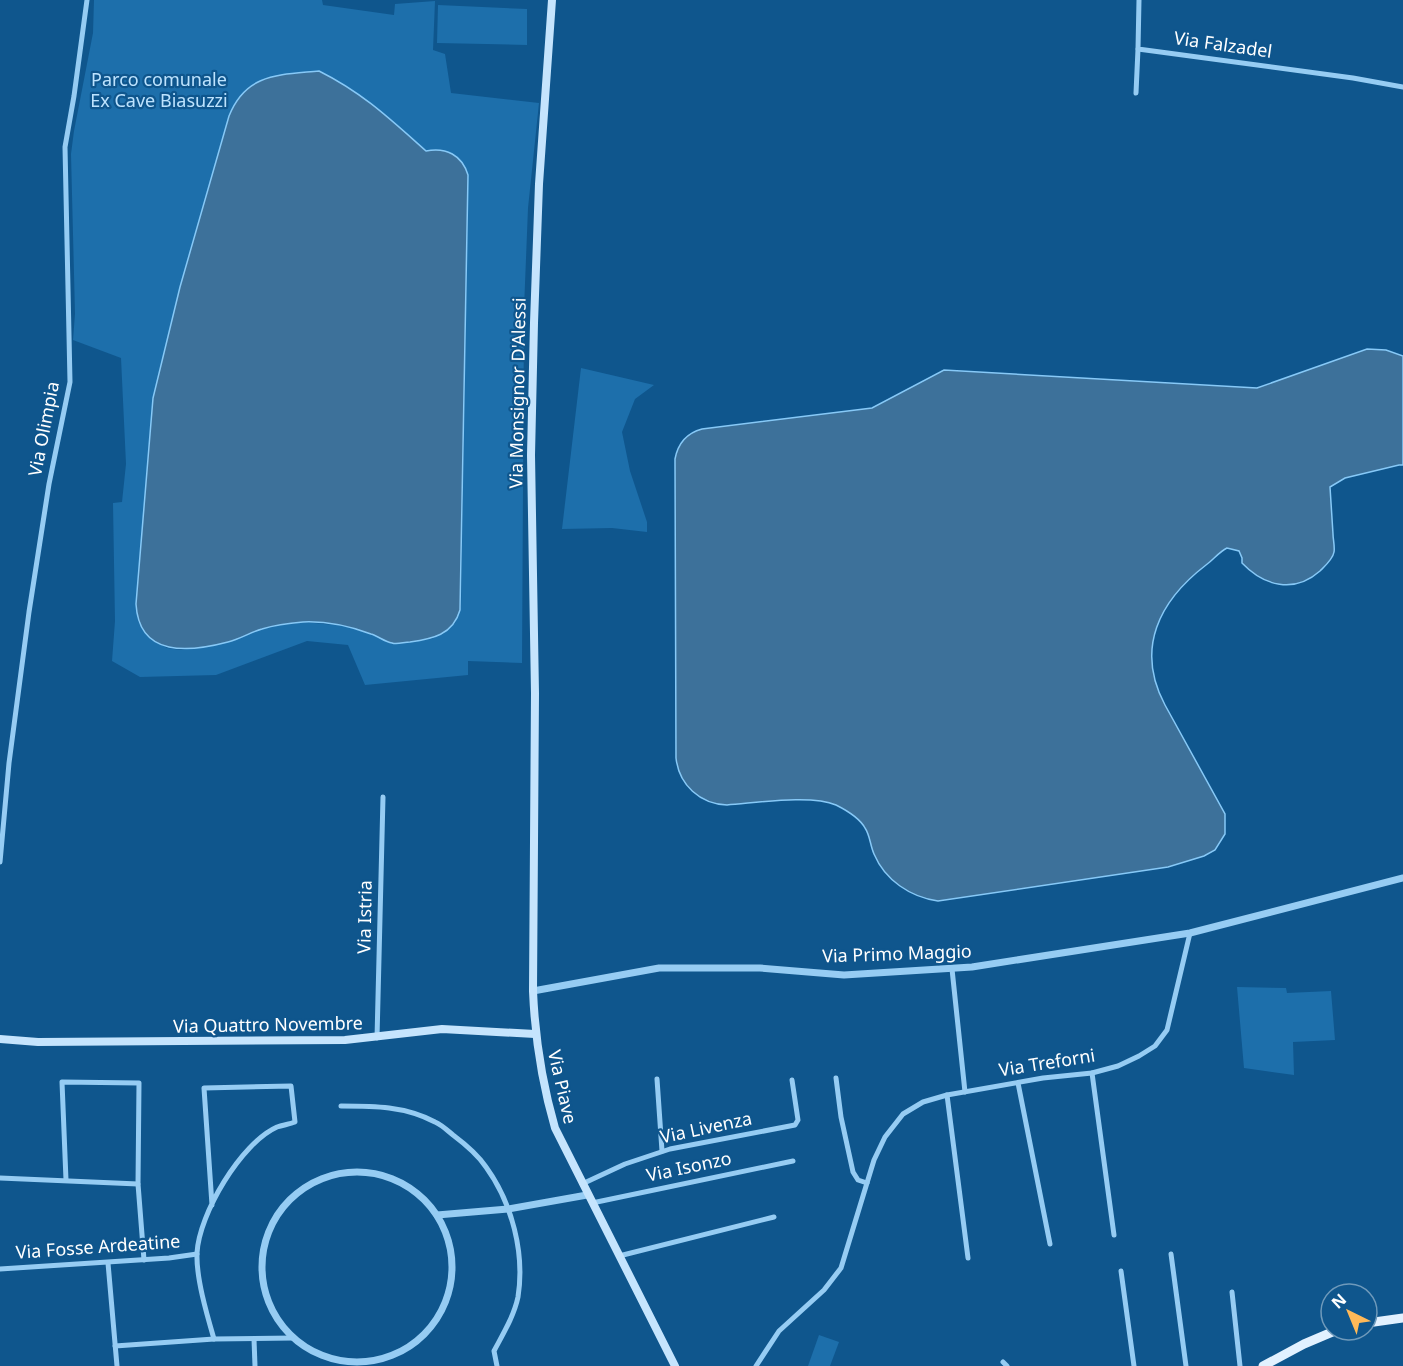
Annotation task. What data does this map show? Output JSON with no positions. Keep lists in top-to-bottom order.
{
  "streets": {
    "main road": ["Via Monsignor D'Alessi", "Via Quattro Novembre", "Via Piave"],
    "street": [
      "Via Falzadel",
      "Via Olimpia",
      "Via Istria",
      "Via Primo Maggio",
      "Via Treforni",
      "Via Livenza",
      "Via Isonzo",
      "Via Fosse Ardeatine"
    ]
  },
  "crossings": [
    ["Via Monsignor D'Alessi", "Via Piave"],
    ["Via Istria", "Via Quattro Novembre"],
    ["Via Primo Maggio", "Via Treforni"],
    ["Via Primo Maggio", "Via Piave"],
    ["Via Quattro Novembre", "Via Piave"],
    ["Via Piave", "Via Livenza"],
    ["Via Piave", "Via Isonzo"]
  ],
  "parks": ["Parco comunale Ex Cave Biasuzzi"],
  "north": "top left"
}
